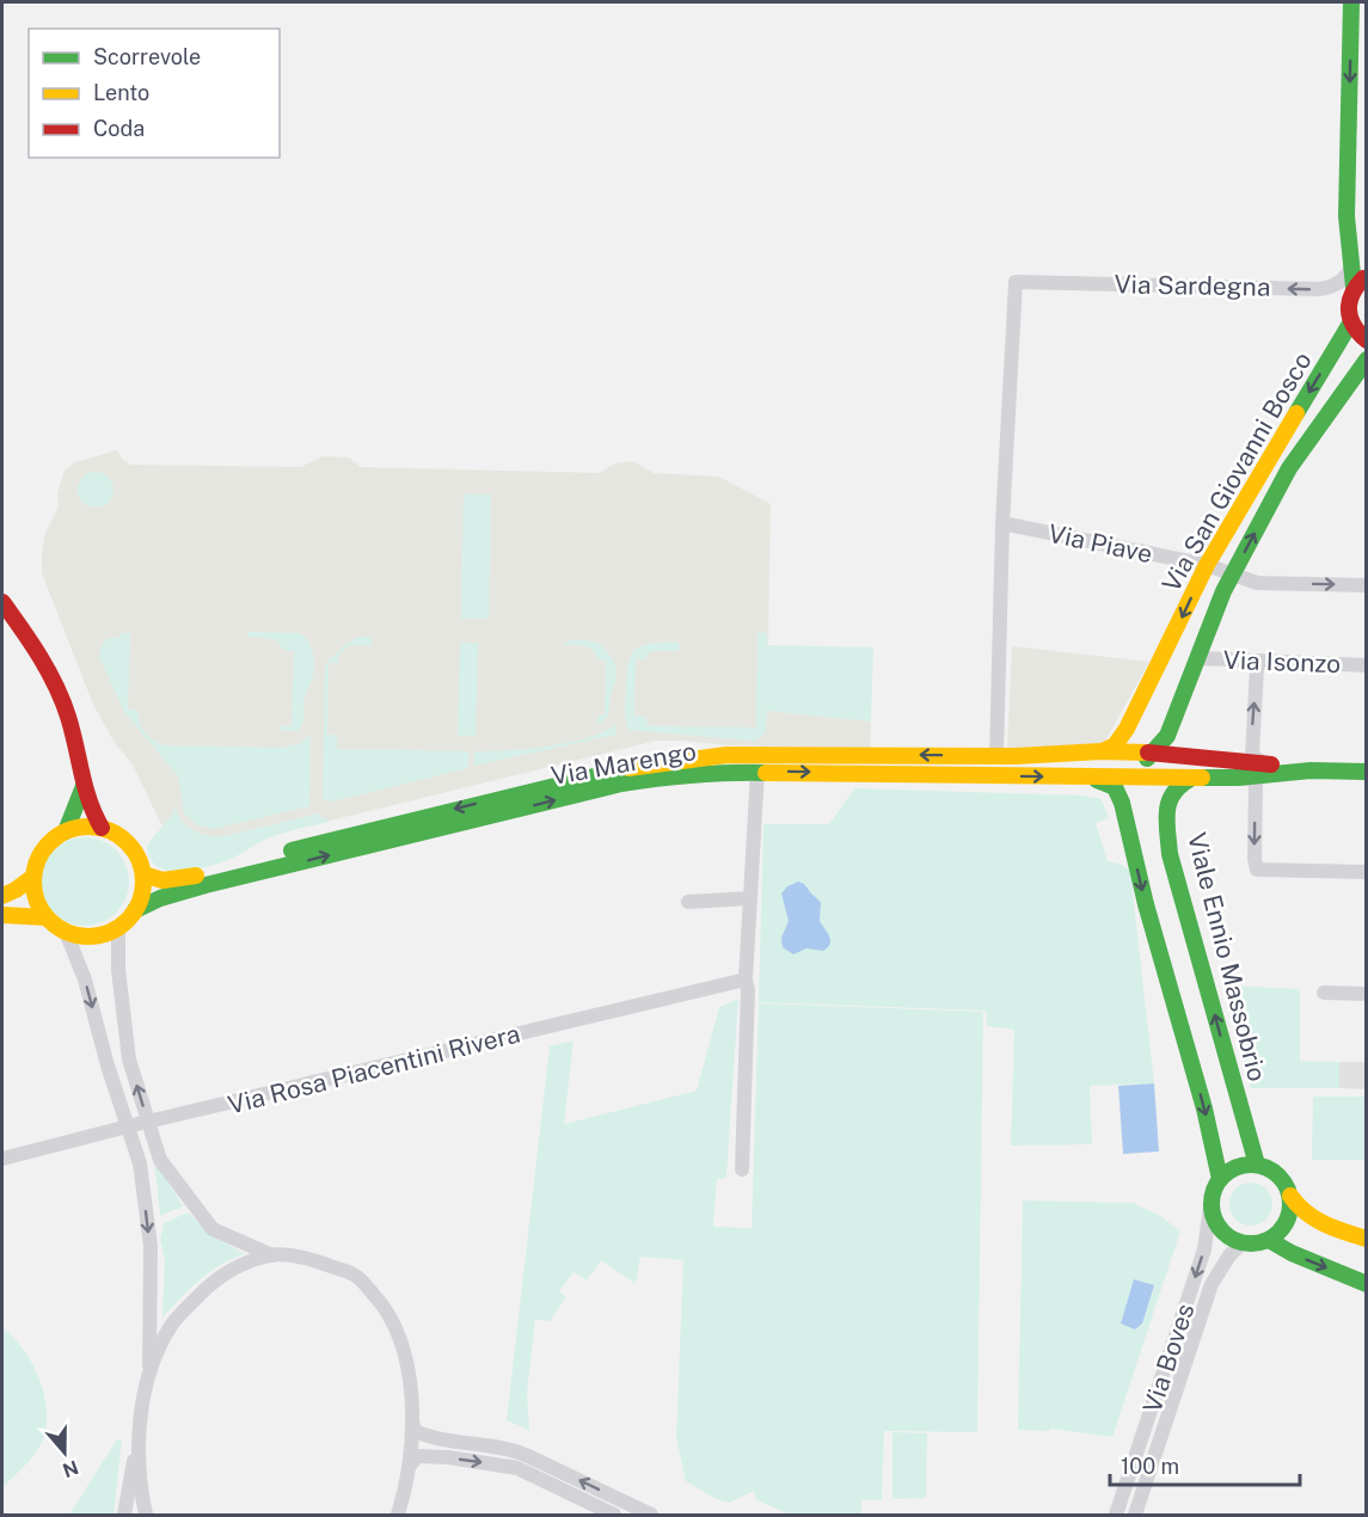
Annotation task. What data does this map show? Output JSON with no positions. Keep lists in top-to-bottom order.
{
  "streets": {
    "main road": ["Via San Giovanni Bosco", "Via Marengo", "Viale Ennio Massobrio"],
    "street": [
      "Via Sardegna",
      "Via Piave",
      "Via Isonzo",
      "Via Rosa Piacentini Rivera",
      "Via Boves"
    ]
  },
  "crossings": [
    ["Via Sardegna", "Via San Giovanni Bosco"],
    ["Via Sardegna", "Via Piave"],
    ["Via San Giovanni Bosco", "Via Piave"],
    ["Via San Giovanni Bosco", "Via Isonzo"],
    ["Via San Giovanni Bosco", "Via Marengo"],
    ["Viale Ennio Massobrio", "Via Boves"]
  ],
  "one_way": ["Via Piave"],
  "legend": ["Scorrevole", "Lento", "Coda"],
  "scale_bar": "100 m",
  "north": "bottom"
}
